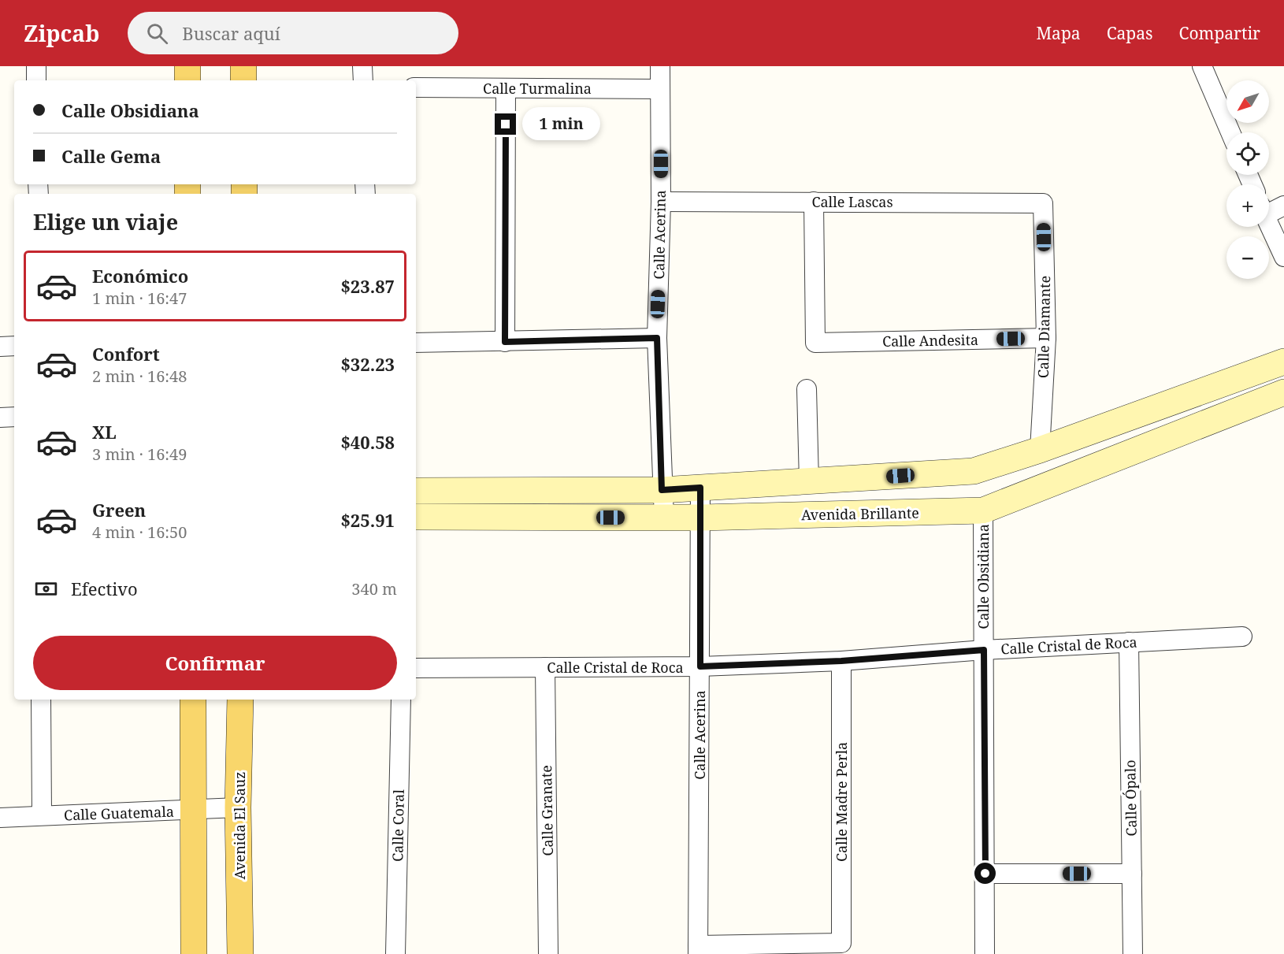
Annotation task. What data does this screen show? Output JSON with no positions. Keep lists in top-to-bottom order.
{
  "streets": {
    "main road": ["Avenida Brillante", "Avenida El Sauz"],
    "street": [
      "Calle Turmalina",
      "Calle Lascas",
      "Calle Acerina",
      "Calle Diamante",
      "Calle Andesita",
      "Calle Obsidiana",
      "Calle Cristal de Roca",
      "Calle Ópalo",
      "Calle Madre Perla",
      "Calle Granate",
      "Calle Guatemala",
      "Calle Coral"
    ]
  },
  "crossings": [
    ["Calle Turmalina", "Calle Acerina"],
    ["Calle Lascas", "Calle Acerina"],
    ["Calle Lascas", "Calle Diamante"],
    ["Calle Lascas", "Calle Andesita"],
    ["Calle Acerina", "Avenida Brillante"],
    ["Calle Acerina", "Calle Cristal de Roca"],
    ["Calle Acerina", "Calle Madre Perla"],
    ["Calle Diamante", "Calle Andesita"],
    ["Avenida Brillante", "Calle Obsidiana"],
    ["Calle Obsidiana", "Calle Cristal de Roca"],
    ["Calle Cristal de Roca", "Calle Ópalo"],
    ["Calle Cristal de Roca", "Calle Madre Perla"],
    ["Calle Cristal de Roca", "Calle Granate"],
    ["Calle Guatemala", "Avenida El Sauz"]
  ],
  "north": "bottom left",
  "page": {
    "header": "Zipcab",
    "search": "Buscar aquí",
    "nav": ["Mapa", "Capas", "Compartir"],
    "map_buttons": ["+", "−"],
    "banner": ["Calle Obsidiana", "Calle Gema"],
    "bubble": "1 min",
    "heading": "Elige un viaje",
    "list": [
      {
        "name": "Económico",
        "note": "1 min · 16:47",
        "value": "$23.87"
      },
      {
        "name": "Confort",
        "note": "2 min · 16:48",
        "value": "$32.23"
      },
      {
        "name": "XL",
        "note": "3 min · 16:49",
        "value": "$40.58"
      },
      {
        "name": "Green",
        "note": "4 min · 16:50",
        "value": "$25.91"
      }
    ],
    "pay": ["Efectivo", "340 m"],
    "buttons": "Confirmar"
  }
}
